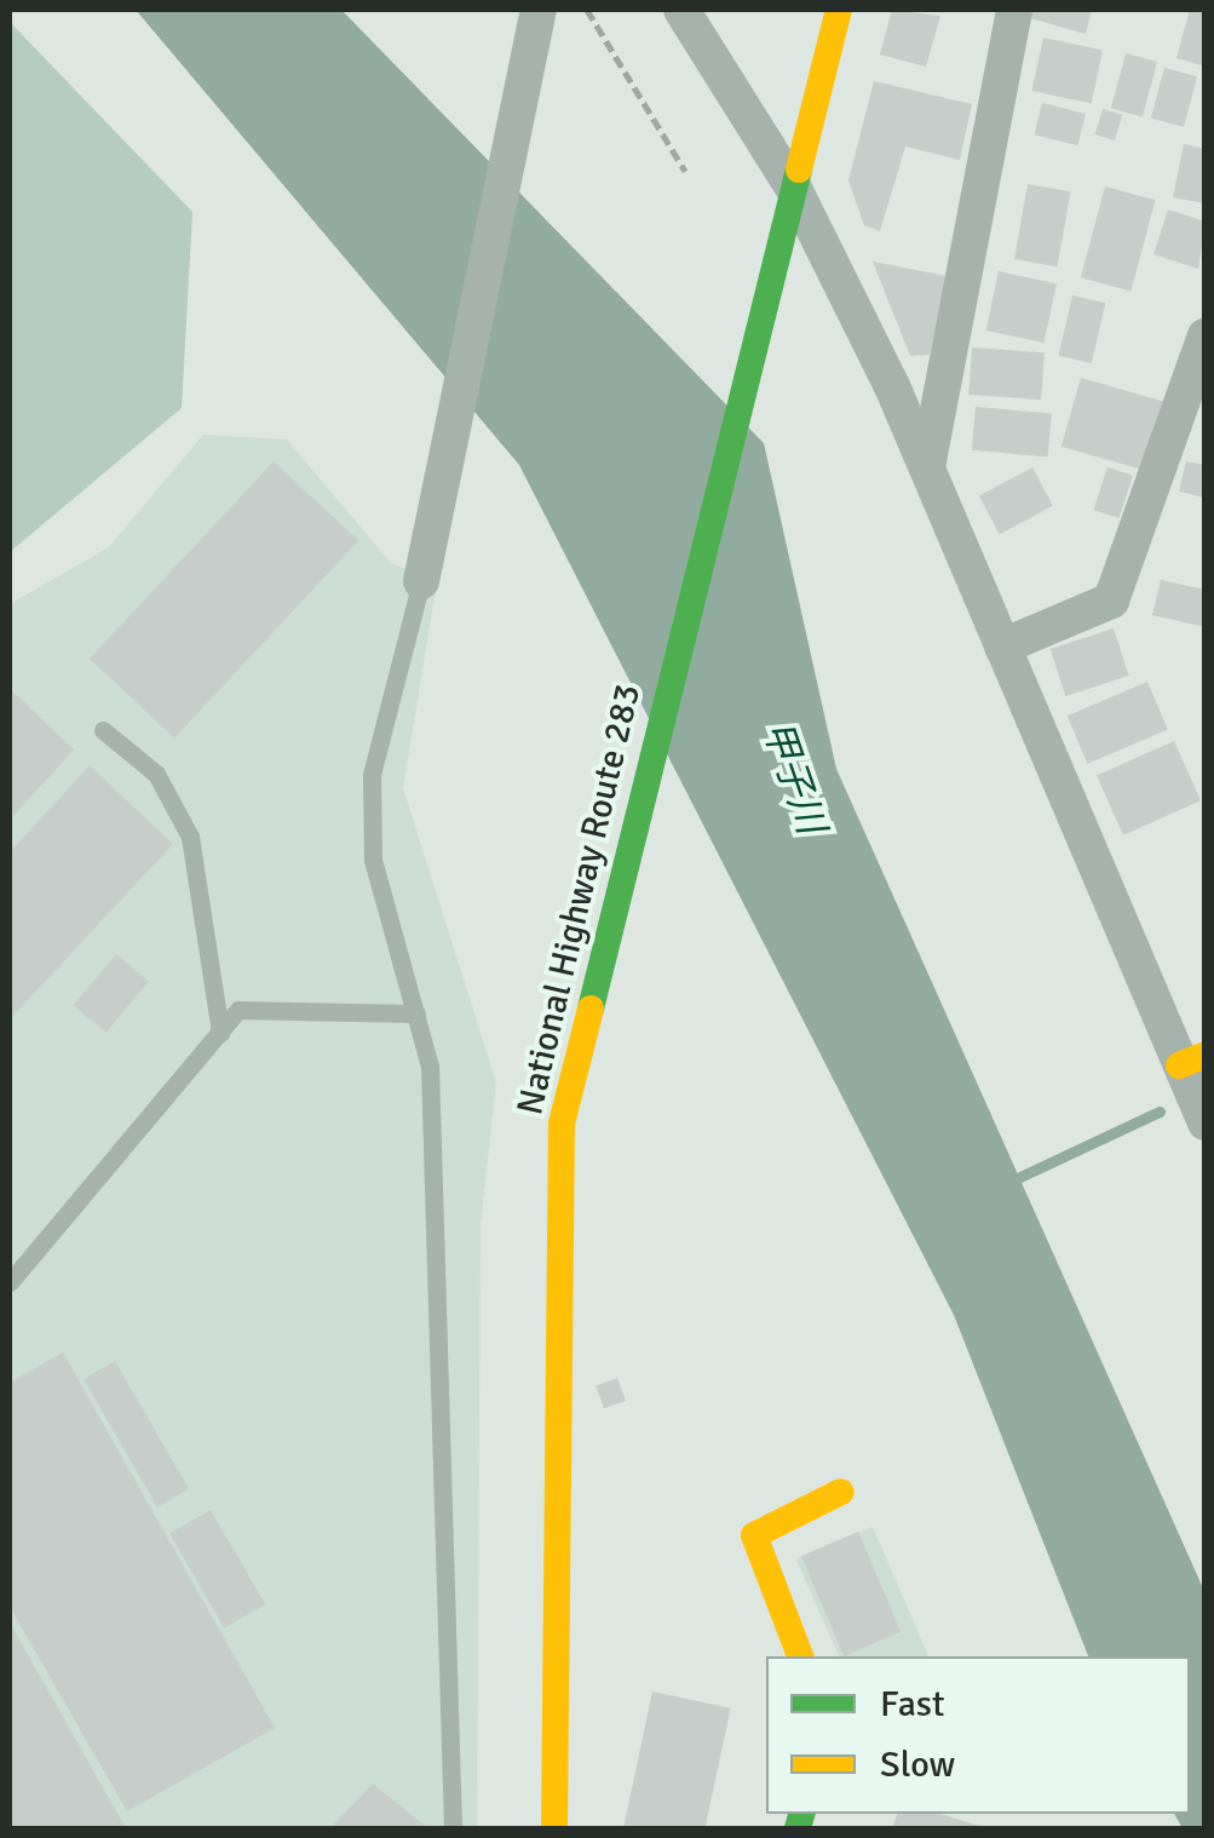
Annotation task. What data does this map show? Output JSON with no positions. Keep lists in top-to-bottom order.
{
  "streets": {
    "main road": ["National Highway Route 283"]
  },
  "water": ["甲子川"],
  "legend": ["Fast", "Slow"]
}
